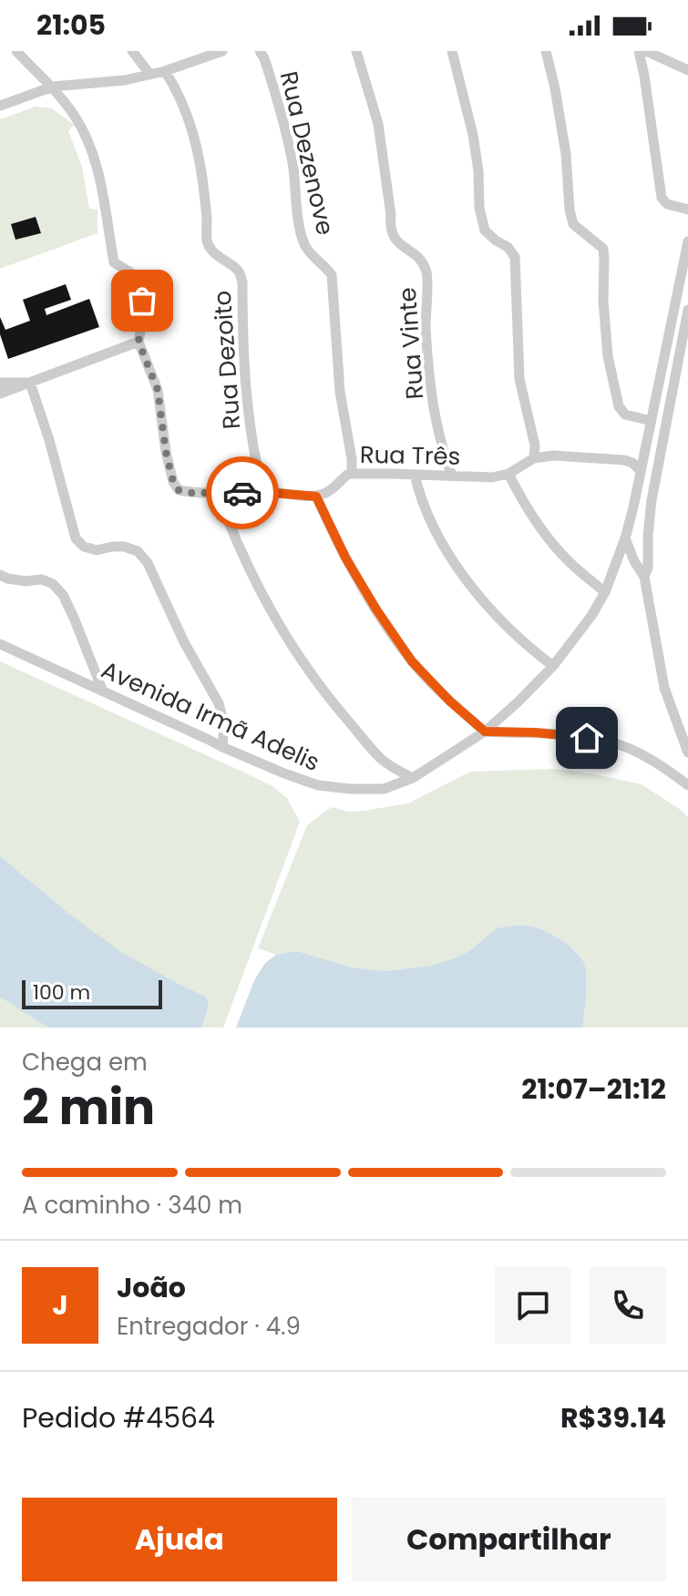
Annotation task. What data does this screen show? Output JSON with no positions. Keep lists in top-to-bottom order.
{
  "streets": {
    "street": [
      "Rua Dezenove",
      "Rua Vinte",
      "Rua Dezoito",
      "Rua Três",
      "Avenida Irmã Adelis"
    ]
  },
  "crossings": [
    ["Rua Dezenove", "Rua Três"],
    ["Rua Vinte", "Rua Três"],
    ["Rua Três", "Avenida Irmã Adelis"]
  ],
  "scale_bar": "100 m",
  "page": {
    "status": "21:05",
    "scale": "100 m",
    "heading": ["2 min", "Chega em", "21:07–21:12"],
    "panel": [
      "João",
      "Entregador · 4.9",
      "Pedido #4564",
      "R$39.14"
    ],
    "bar": "A caminho · 340 m",
    "round": "J",
    "buttons": ["Ajuda", "Compartilhar"]
  }
}
